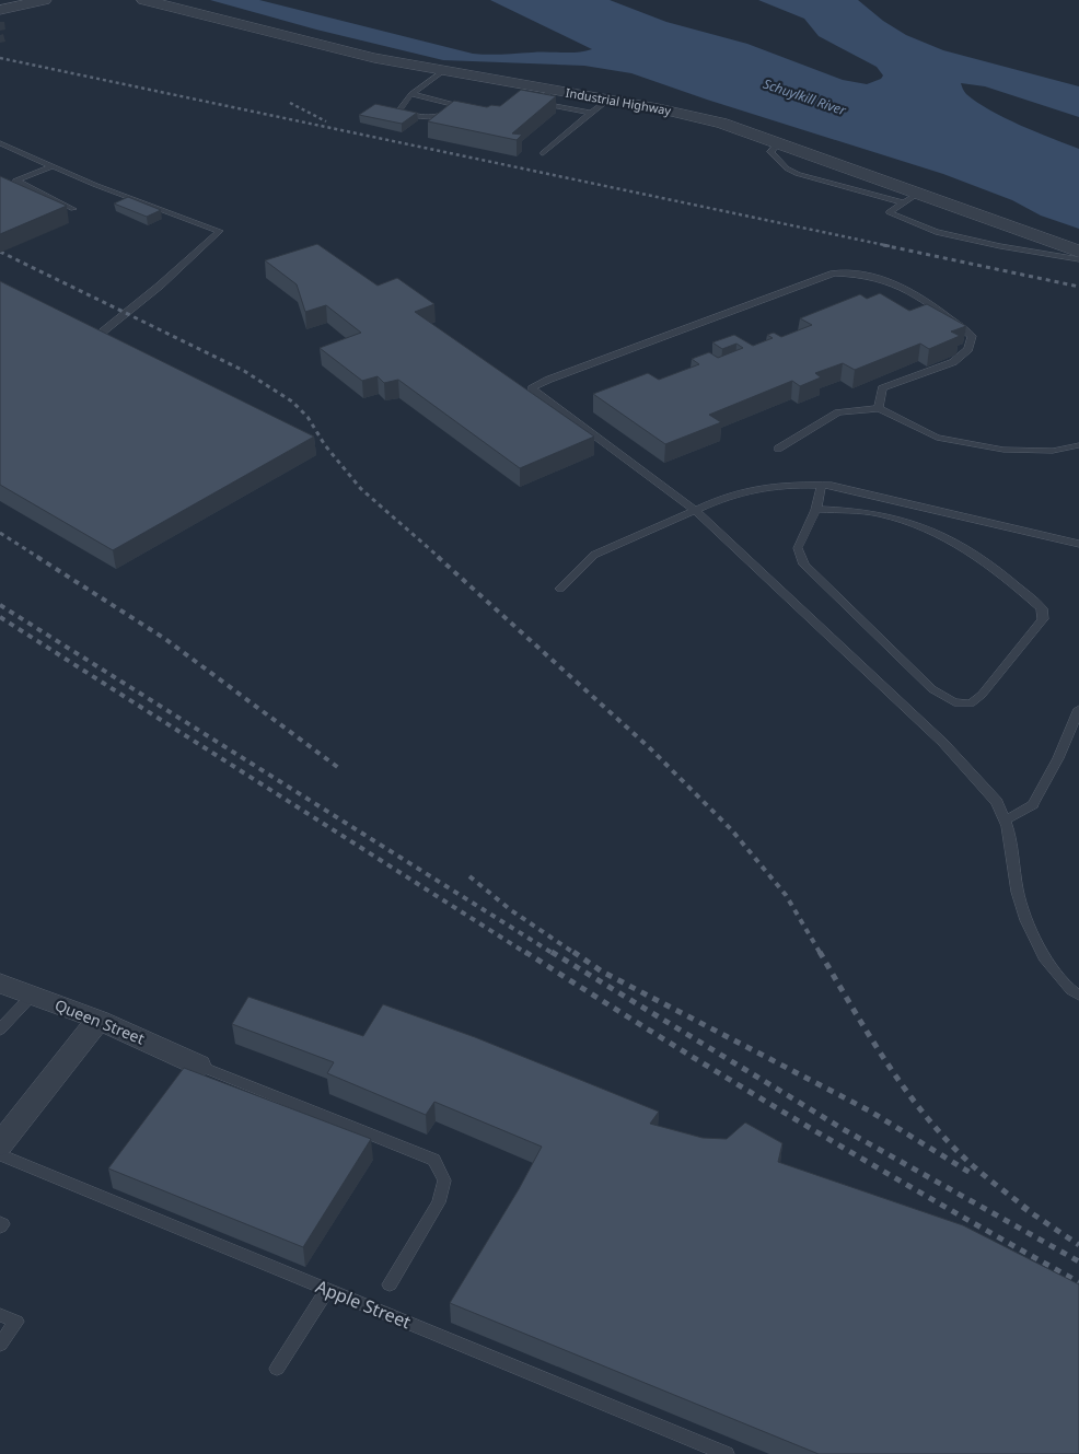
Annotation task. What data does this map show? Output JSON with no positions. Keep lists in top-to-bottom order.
{
  "streets": {
    "street": ["Industrial Highway", "Queen Street"],
    "lane": ["Apple Street"]
  },
  "water": ["Schuylkill River"]
}
